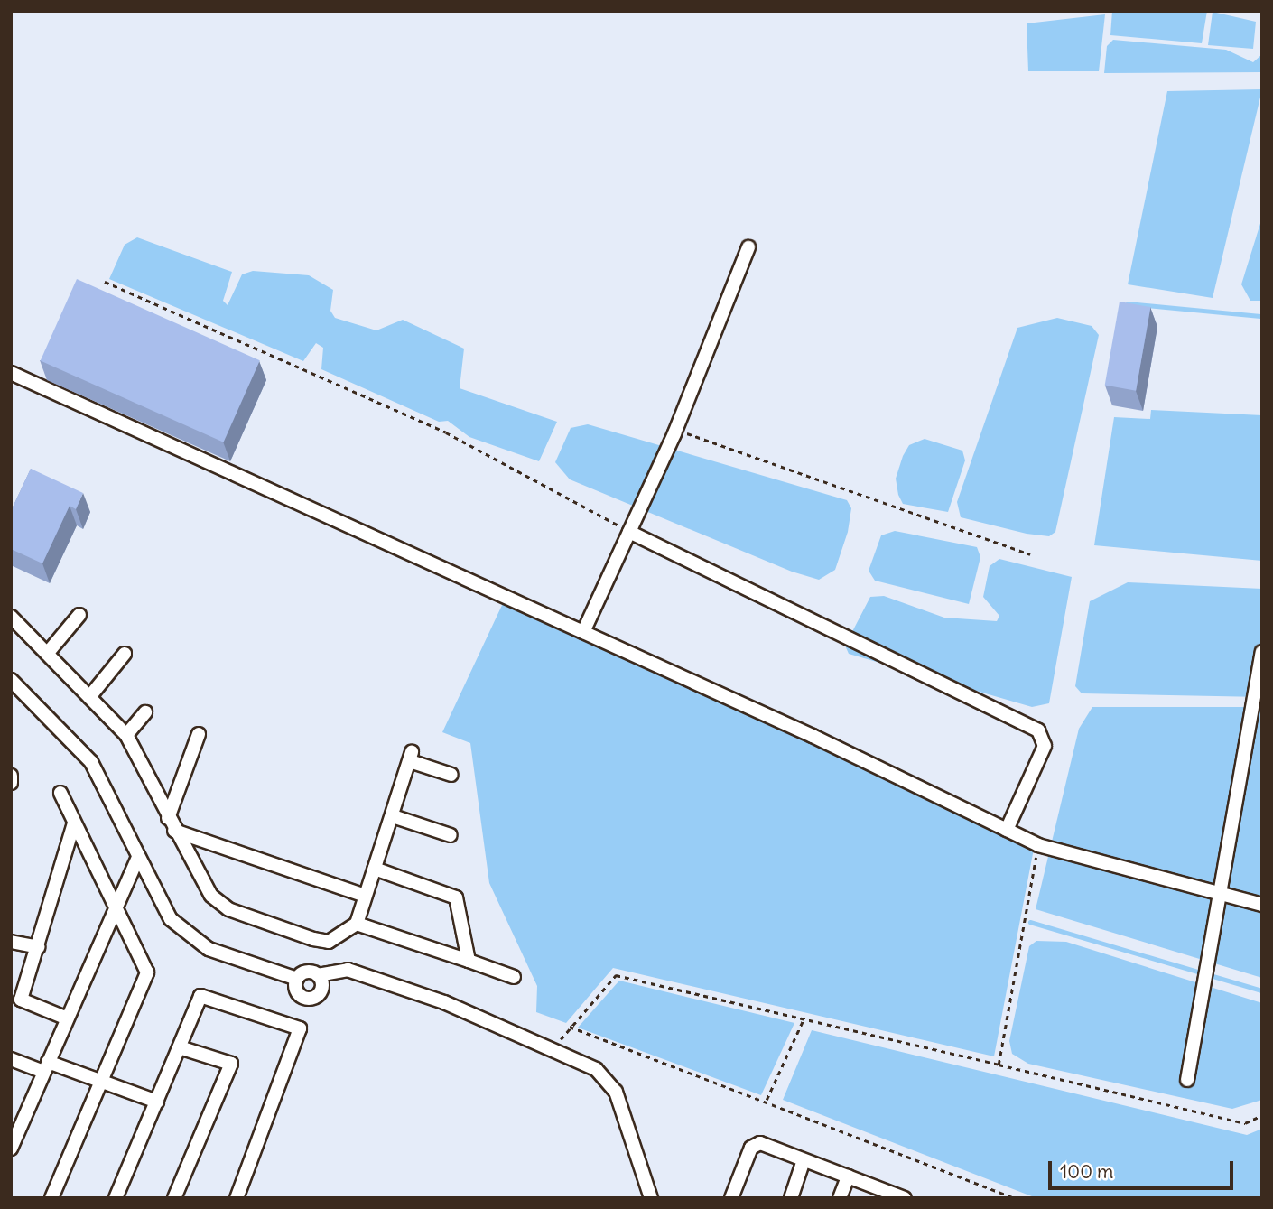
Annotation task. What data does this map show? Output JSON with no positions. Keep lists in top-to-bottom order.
{
  "scale_bar": "100 m"
}
